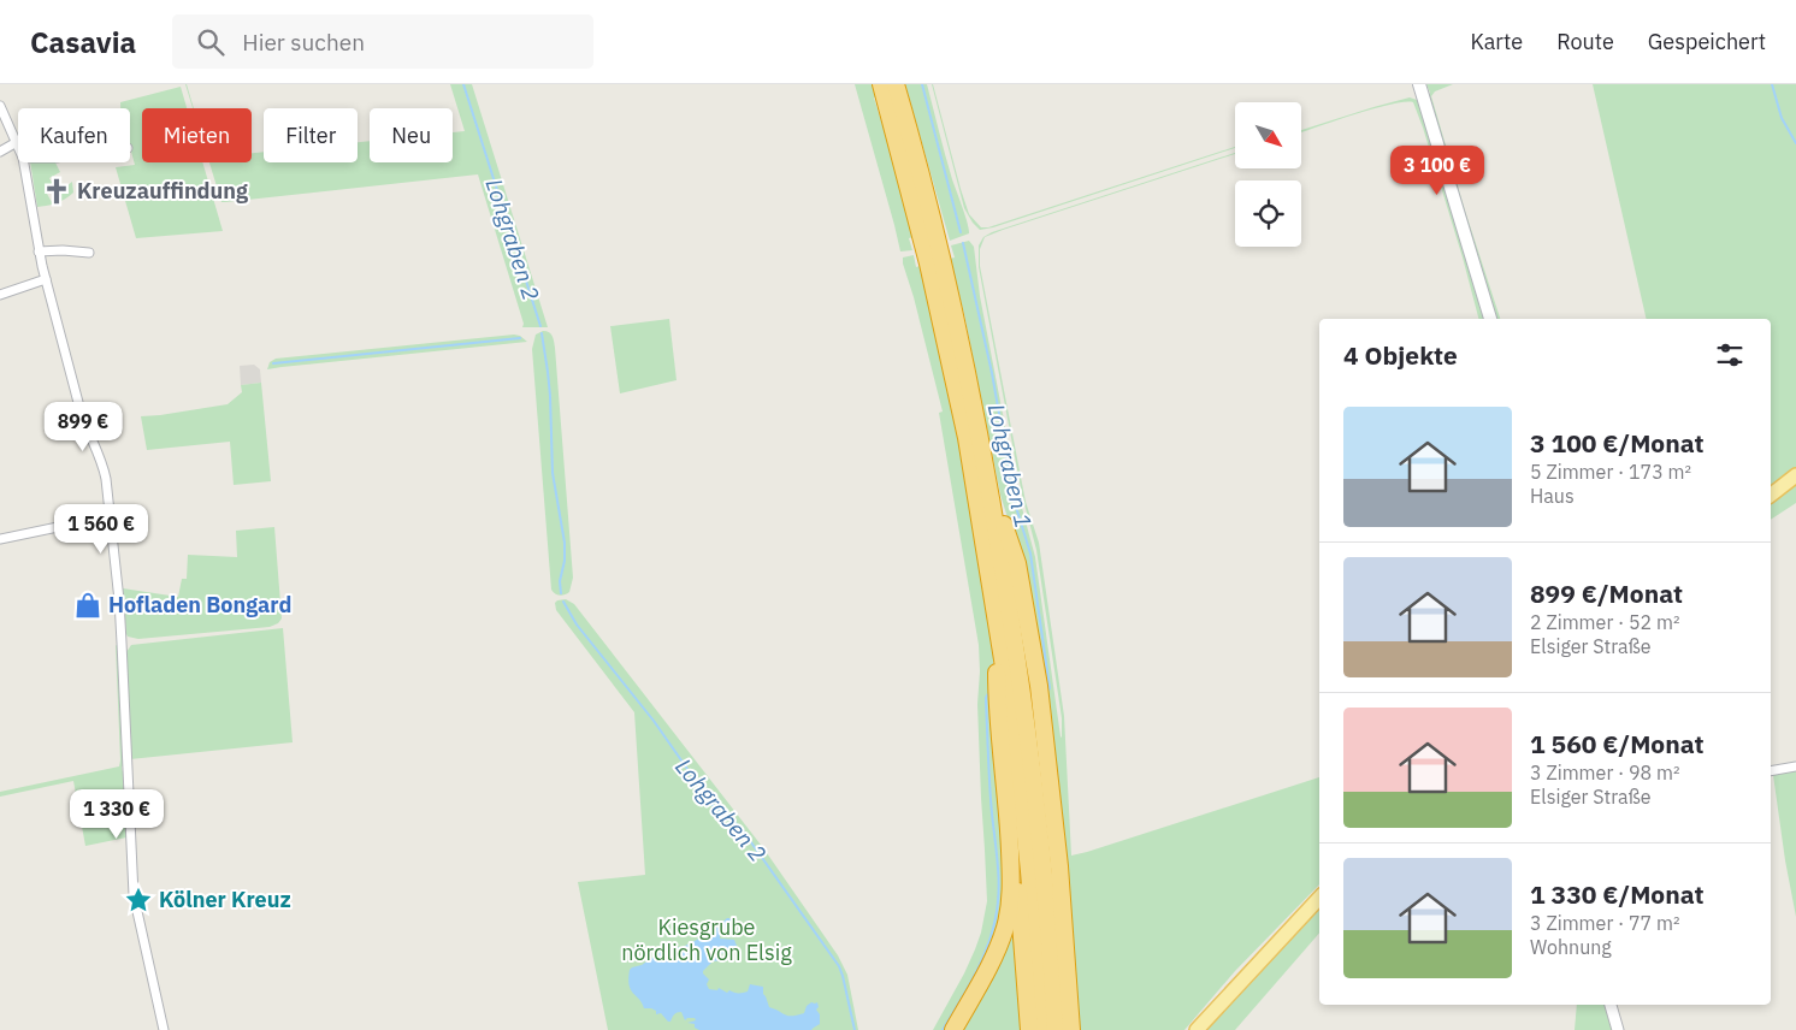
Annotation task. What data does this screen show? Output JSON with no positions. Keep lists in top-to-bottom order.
{
  "water": ["Lohgraben 2", "Lohgraben 1"],
  "parks": ["Kiesgrube nördlich von Elsig"],
  "places": {
    "church": ["Kreuzauffindung"],
    "shop": ["Hofladen Bongard"],
    "place": ["Kölner Kreuz"]
  },
  "north": "bottom right",
  "page": {
    "header": "Casavia",
    "search": "Hier suchen",
    "nav": ["Karte", "Route", "Gespeichert"],
    "chip": [
      "Kaufen",
      "Mieten",
      "Filter",
      "Neu"
    ],
    "price": [
      "3 100 €",
      "899 €",
      "1 560 €",
      "1 330 €"
    ],
    "heading": "4 Objekte",
    "list": [
      {
        "name": "3 100 €/Monat",
        "note": "5 Zimmer · 173 m² · Haus"
      },
      {
        "name": "899 €/Monat",
        "note": "2 Zimmer · 52 m² · Elsiger Straße"
      },
      {
        "name": "1 560 €/Monat",
        "note": "3 Zimmer · 98 m² · Elsiger Straße"
      },
      {
        "name": "1 330 €/Monat",
        "note": "3 Zimmer · 77 m² · Wohnung"
      }
    ]
  }
}
